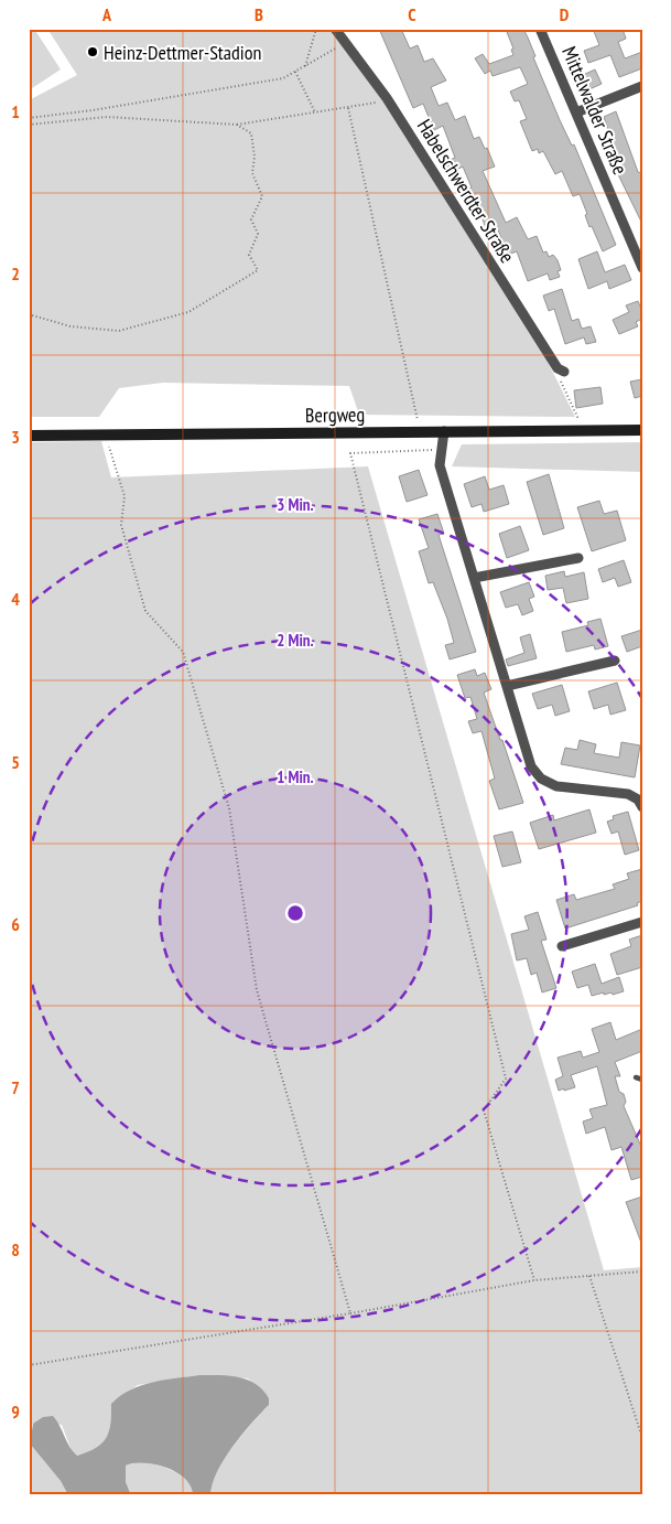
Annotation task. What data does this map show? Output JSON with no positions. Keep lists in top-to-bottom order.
{
  "streets": {
    "main road": ["Bergweg"],
    "street": ["Mittelwalder Straße", "Habelschwerdter Straße"]
  },
  "places": ["Heinz-Dettmer-Stadion"],
  "grid": {
    "columns": [
      "A",
      "B",
      "C",
      "D"
    ],
    "rows": [
      "1",
      "2",
      "3",
      "4",
      "5",
      "6",
      "7",
      "8",
      "9"
    ]
  },
  "rings": ["3 Min.", "2 Min.", "1 Min."]
}
